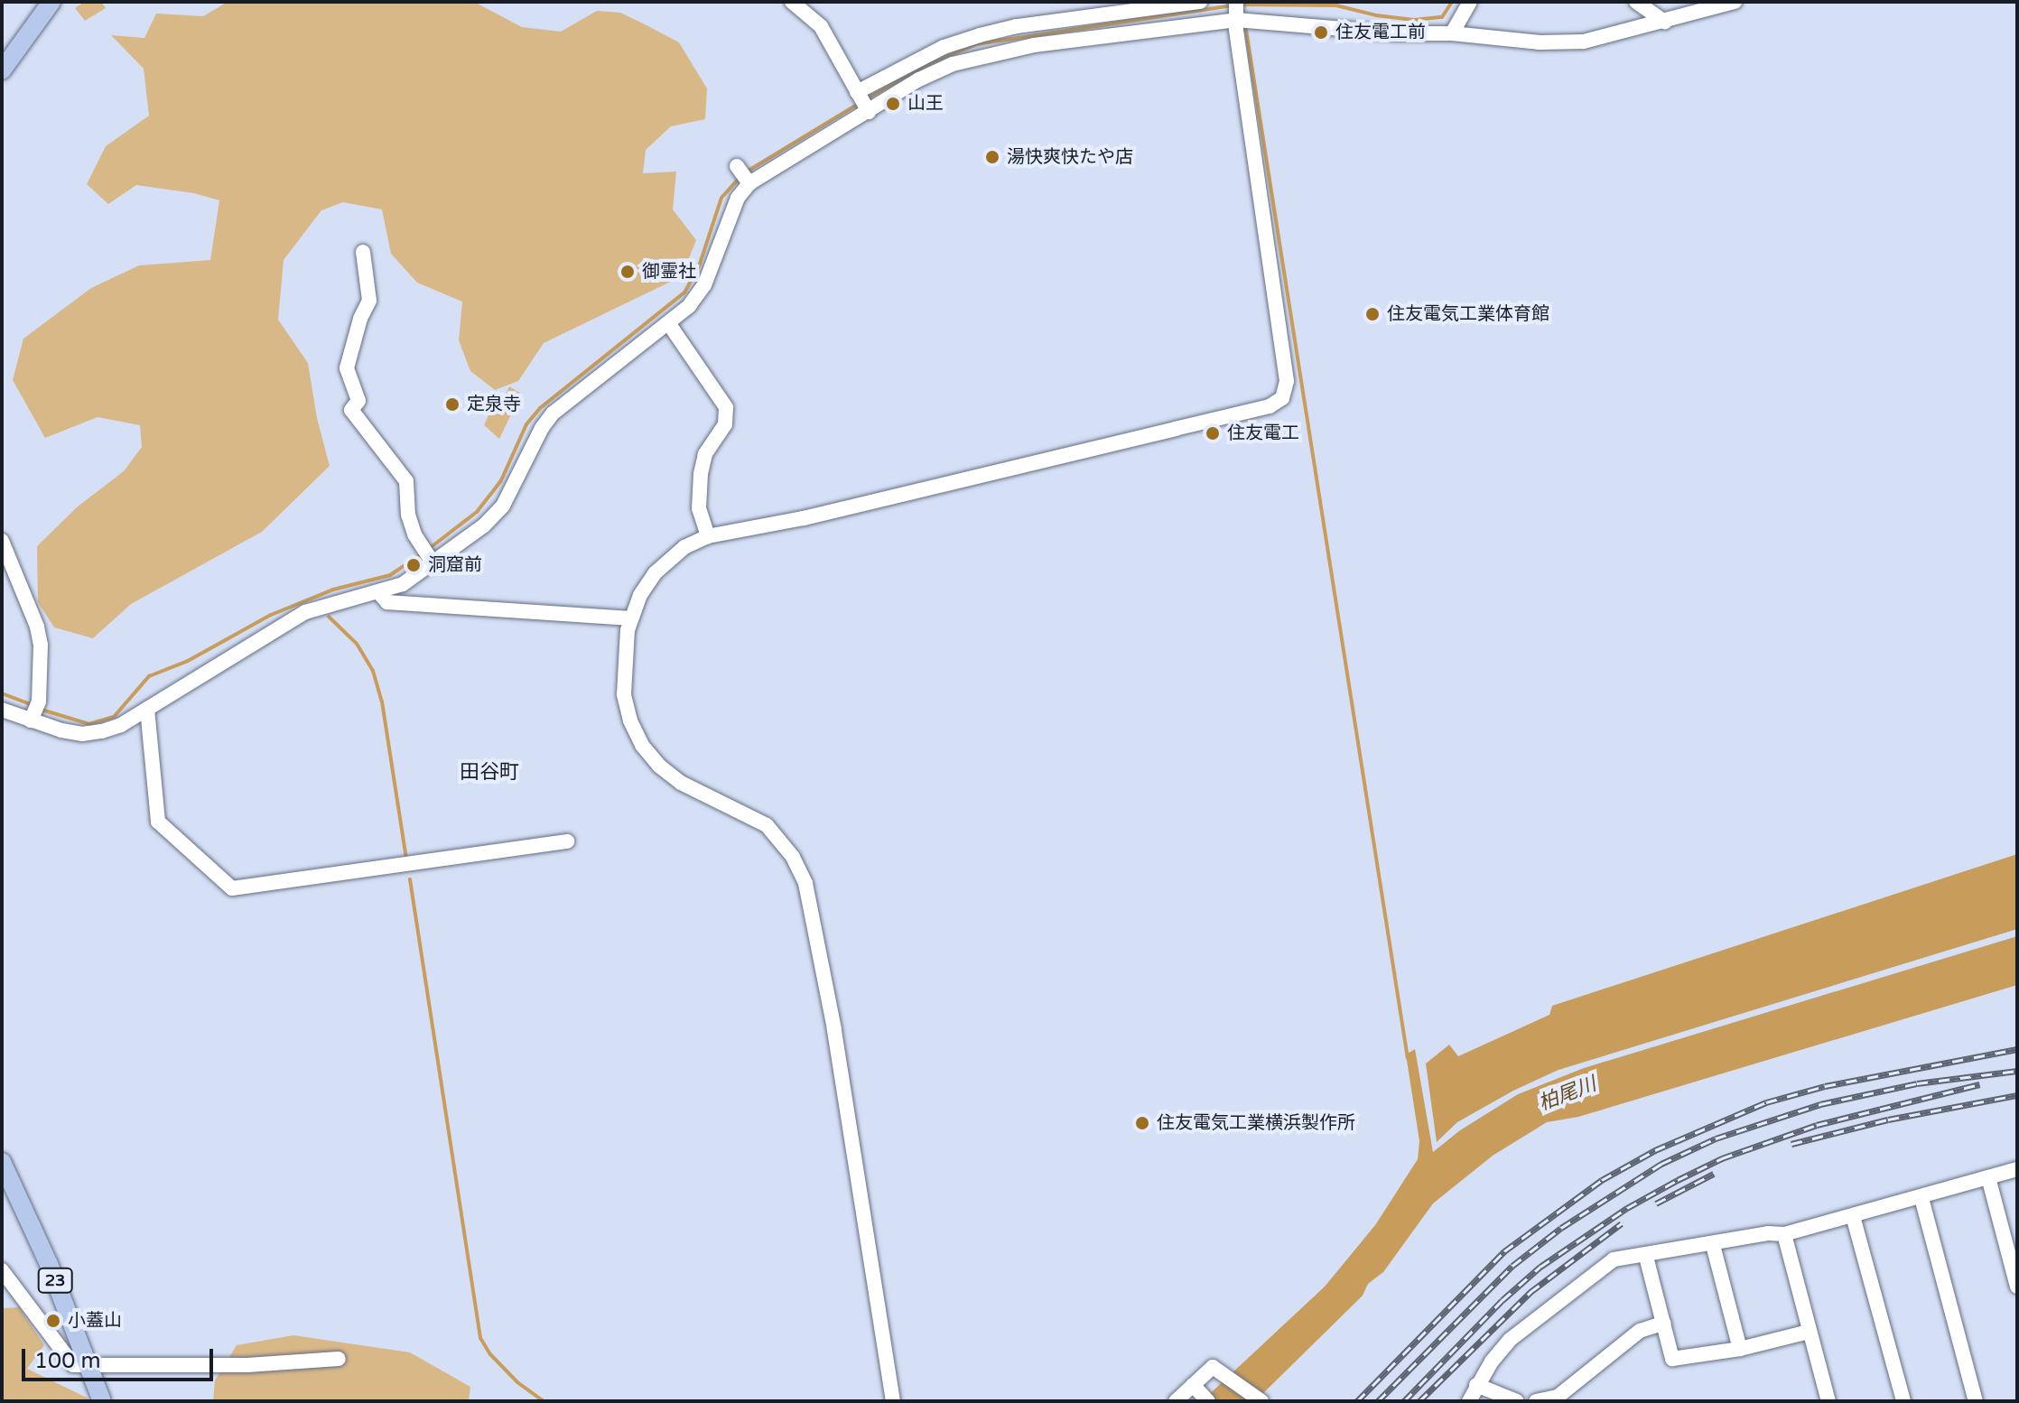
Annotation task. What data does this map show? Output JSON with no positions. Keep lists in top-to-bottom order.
{
  "streets": {
    "main road": ["23"]
  },
  "districts": ["田谷町"],
  "water": ["柏尾川"],
  "places": [
    "住友電工前",
    "山王",
    "湯快爽快たや店",
    "御霊社",
    "住友電気工業体育館",
    "定泉寺",
    "住友電工",
    "洞窟前",
    "住友電気工業横浜製作所",
    "小蓋山"
  ],
  "scale_bar": "100 m"
}
